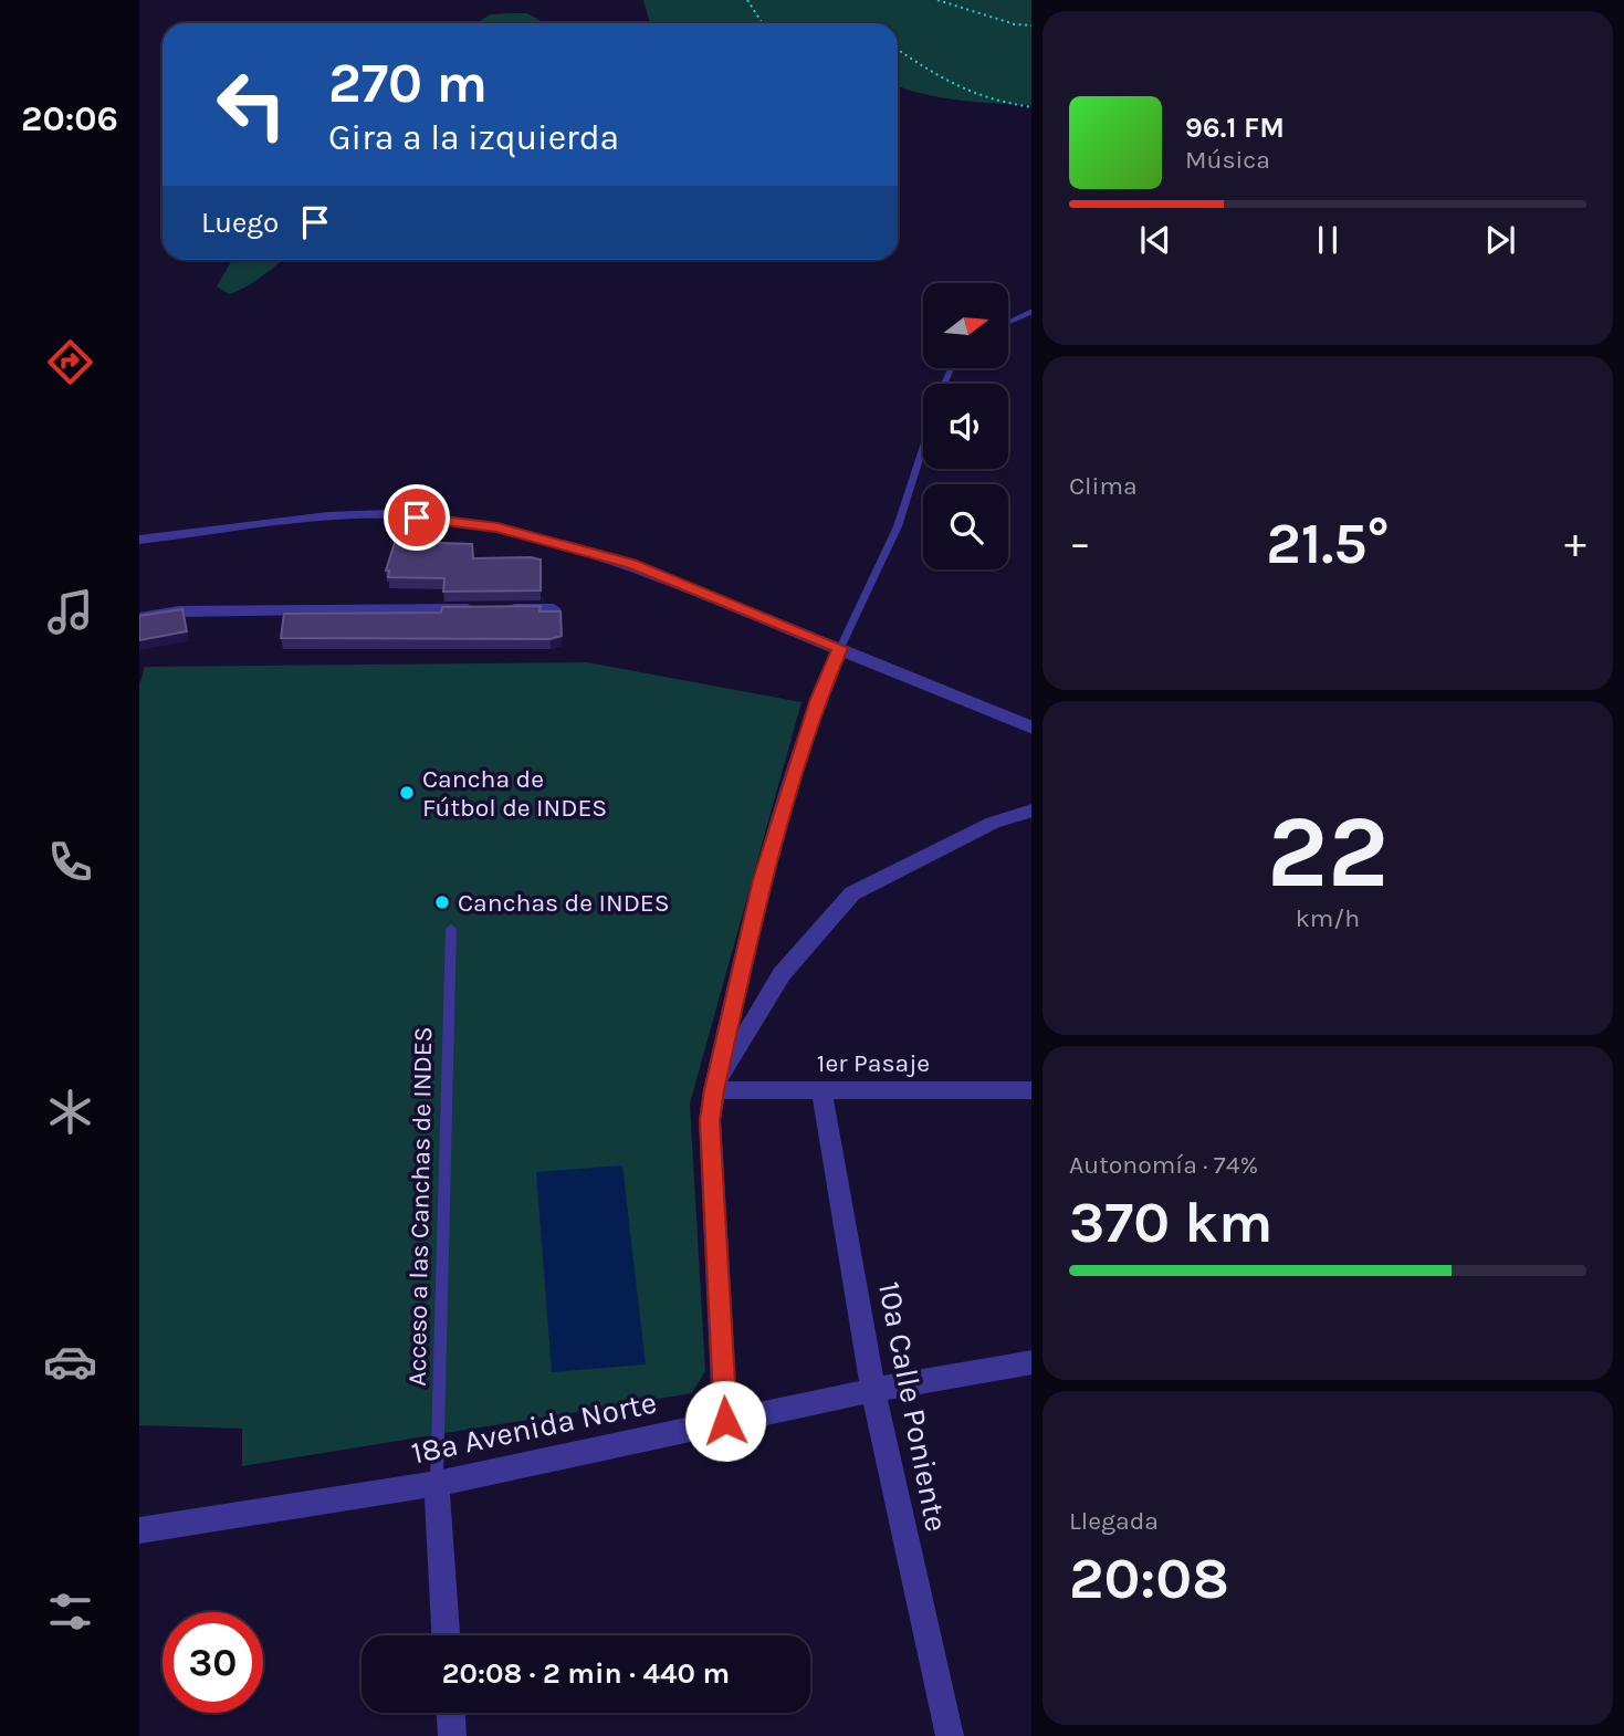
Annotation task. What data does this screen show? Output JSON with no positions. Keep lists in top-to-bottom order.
{
  "streets": {
    "street": ["1er Pasaje", "10a Calle Poniente", "18a Avenida Norte"],
    "lane": ["Acceso a las Canchas de INDES"]
  },
  "crossings": [
    ["1er Pasaje", "10a Calle Poniente"],
    ["Acceso a las Canchas de INDES", "18a Avenida Norte"],
    ["10a Calle Poniente", "18a Avenida Norte"]
  ],
  "places": ["Cancha de Fútbol de INDES", "Canchas de INDES"],
  "north": "right",
  "page": {
    "tabs": "20:06",
    "turn": ["270 m", "Gira a la izquierda"],
    "song": ["96.1 FM", "Música"],
    "then": "Luego",
    "tile": [
      "Clima",
      ["22", "km/h"],
      ["Autonomía · 74%", "370 km"],
      ["Llegada", "20:08"]
    ],
    "heat": ["−", "21.5°", "+"],
    "limit": "30",
    "trip": "20:08 · 2 min · 440 m"
  }
}
